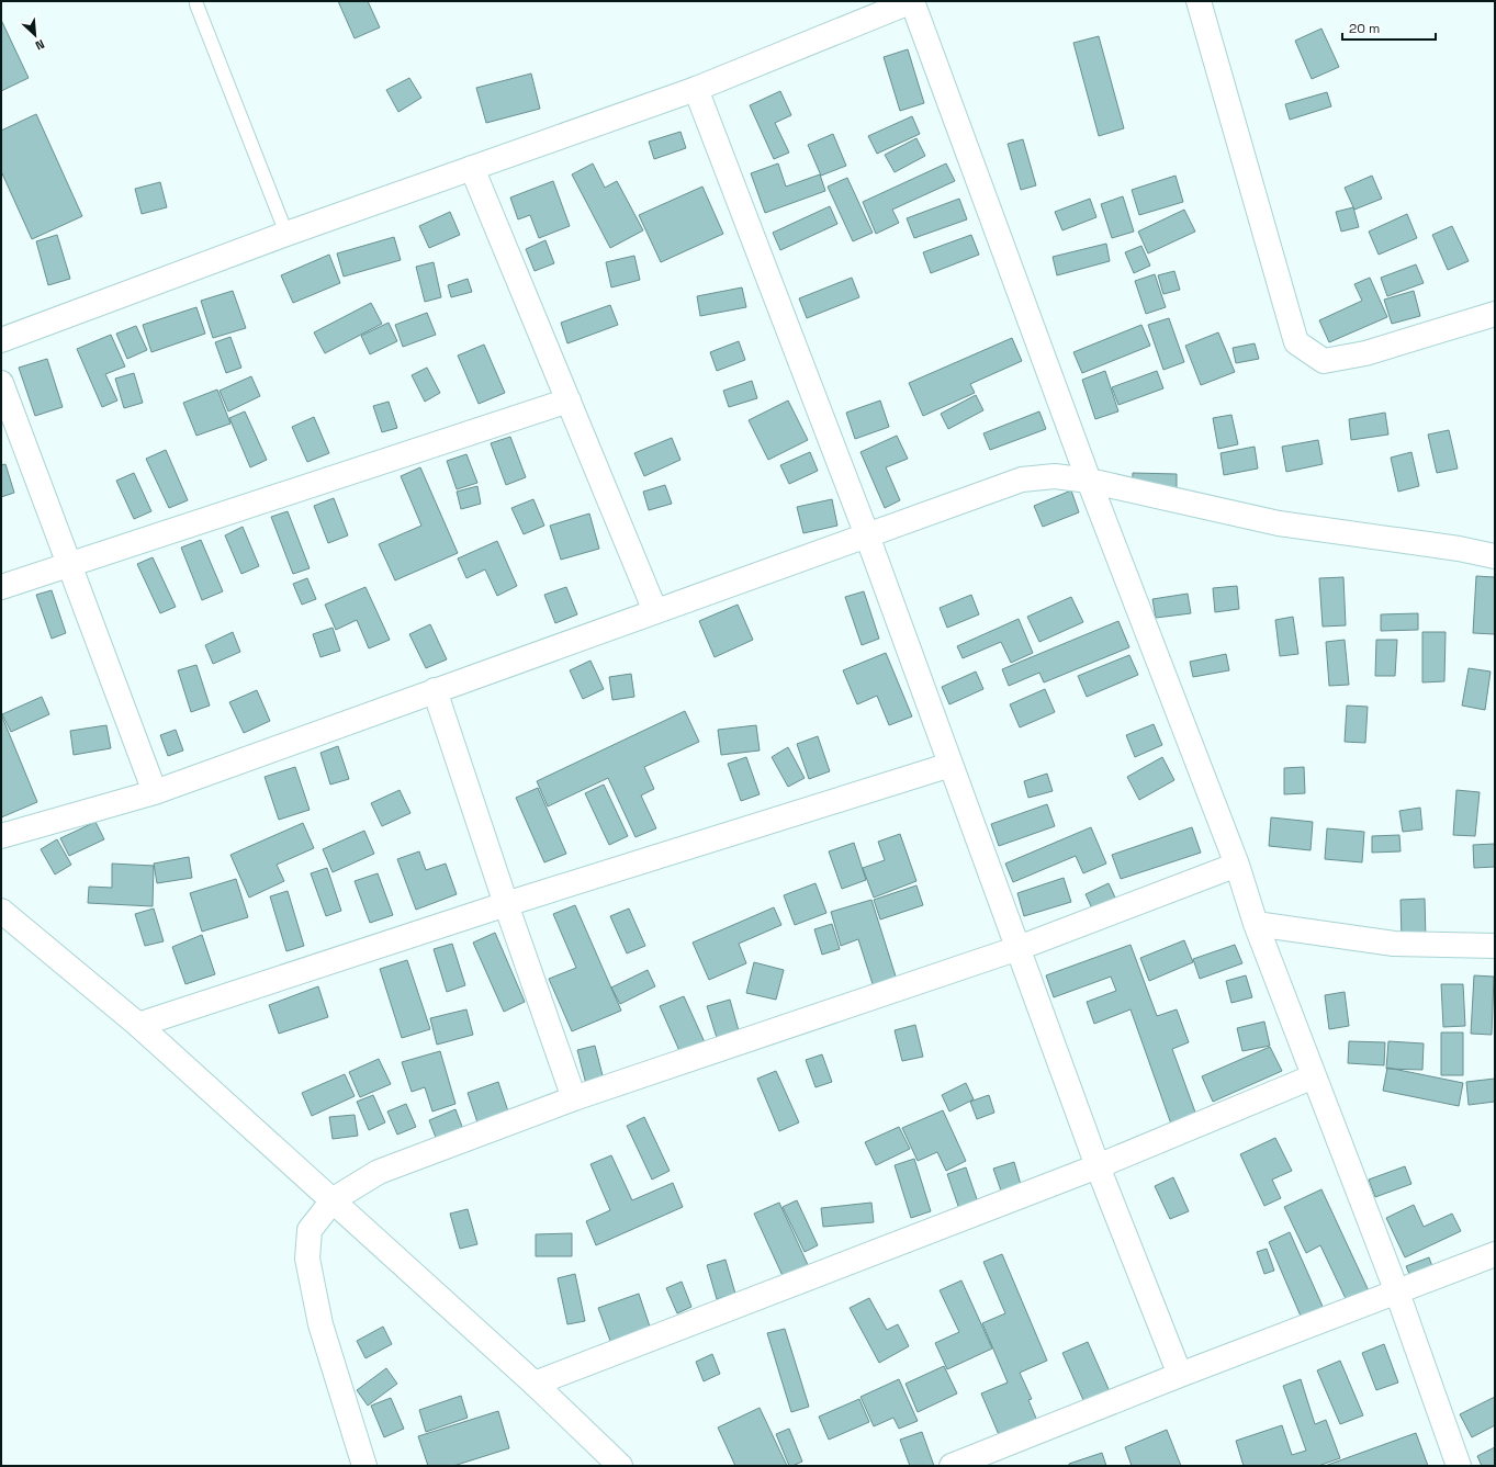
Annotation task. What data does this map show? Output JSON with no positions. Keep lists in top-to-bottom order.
{
  "scale_bar": "20 m",
  "north": "bottom right"
}
